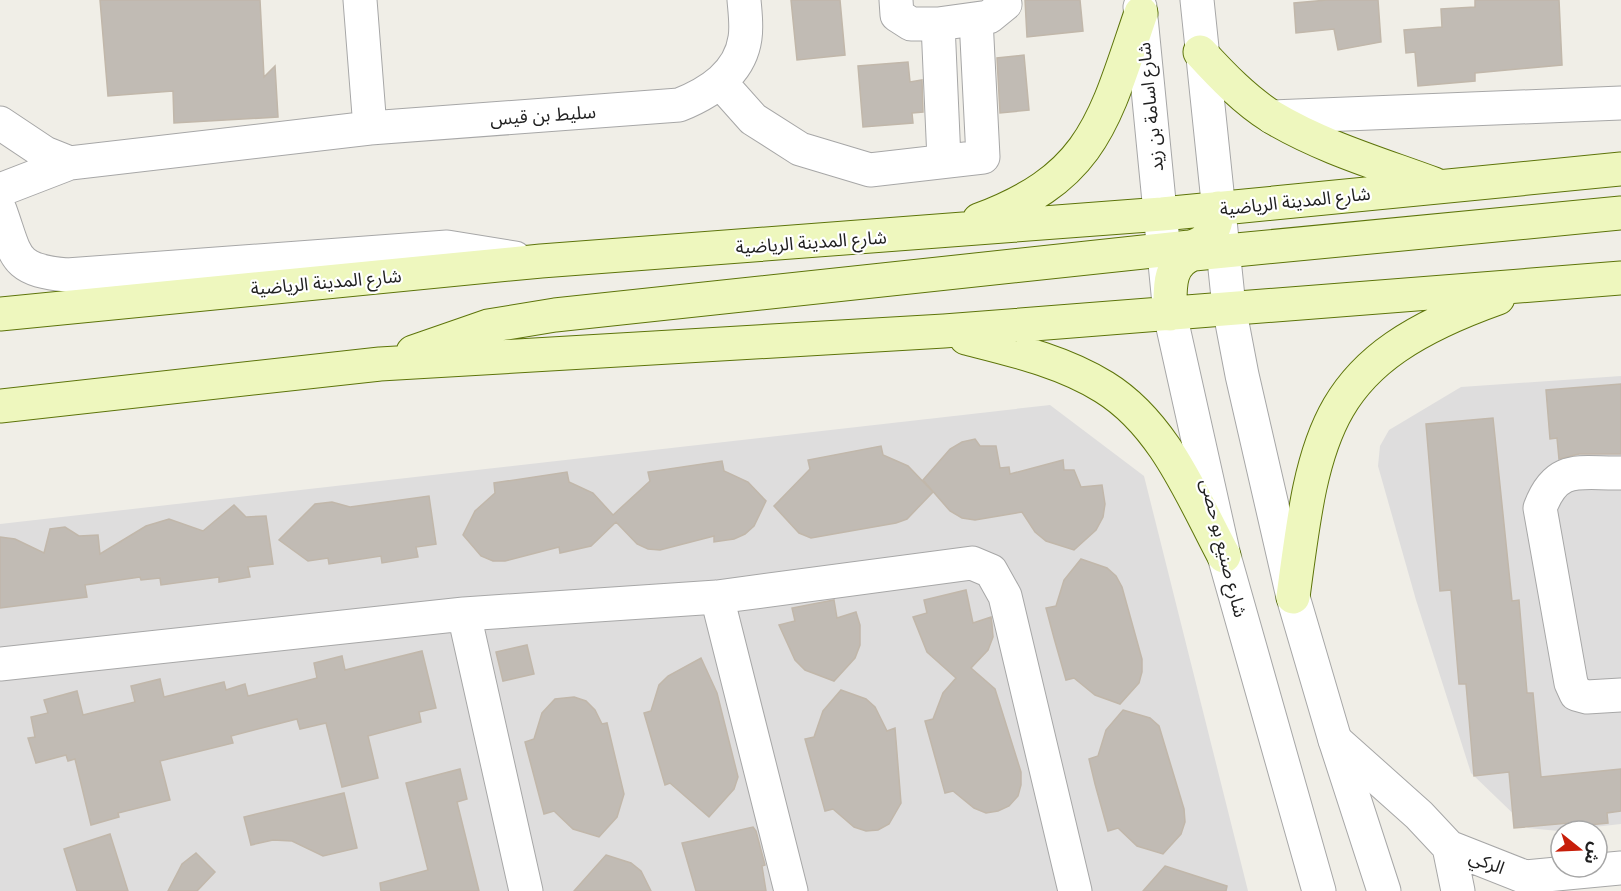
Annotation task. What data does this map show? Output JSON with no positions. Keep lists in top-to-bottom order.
{
  "streets": {
    "main road": ["شارع المدينة الرياضية"],
    "street": [
      "شارع اسامة بن زيد",
      "سليط بن قيس",
      "شارع صنيع بو حصى",
      "الركي"
    ]
  },
  "crossings": [
    ["شارع اسامة بن زيد", "شارع المدينة الرياضية"],
    ["شارع اسامة بن زيد", "شارع صنيع بو حصى"],
    ["شارع المدينة الرياضية", "شارع صنيع بو حصى"]
  ],
  "north": "right"
}
